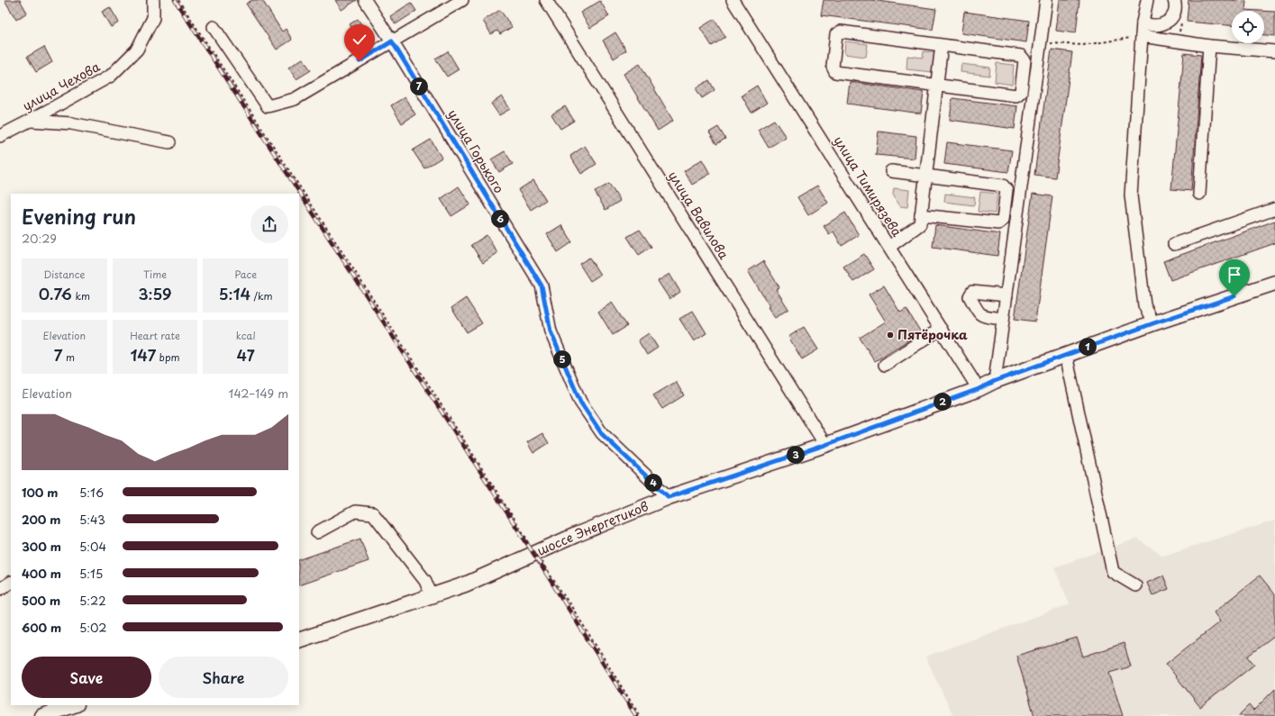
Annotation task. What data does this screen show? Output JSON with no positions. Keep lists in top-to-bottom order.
{
  "streets": {
    "main road": ["шоссе Энергетиков"],
    "street": [
      "улица Чехова",
      "улица Горького",
      "улица Тимирязева",
      "улица Вавилова"
    ]
  },
  "crossings": [
    ["улица Горького", "шоссе Энергетиков"],
    ["улица Тимирязева", "шоссе Энергетиков"],
    ["улица Вавилова", "шоссе Энергетиков"]
  ],
  "places": ["Пятёрочка"],
  "page": {
    "pins": [
      "7",
      "6",
      "1",
      "5",
      "2",
      "3",
      "4"
    ],
    "heading": ["Evening run", "20:29"],
    "stats": [
      ["Distance", "0.76 km"],
      ["Time", "3:59"],
      ["Pace", "5:14 /km"],
      ["Elevation", "7 m"],
      ["Heart rate", "147 bpm"],
      ["kcal", "47"]
    ],
    "chart": ["Elevation", "142–149 m"],
    "list": [
      {
        "name": "100 m",
        "note": "5:16"
      },
      {
        "name": "200 m",
        "note": "5:43"
      },
      {
        "name": "300 m",
        "note": "5:04"
      },
      {
        "name": "400 m",
        "note": "5:15"
      },
      {
        "name": "500 m",
        "note": "5:22"
      },
      {
        "name": "600 m",
        "note": "5:02"
      }
    ],
    "buttons": ["Save", "Share"]
  }
}
